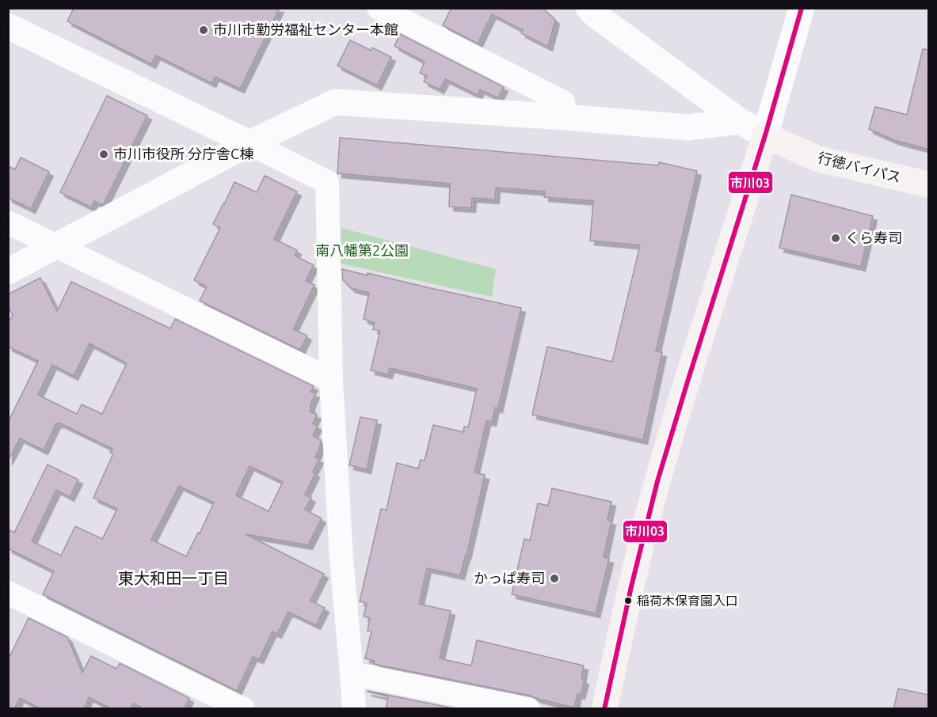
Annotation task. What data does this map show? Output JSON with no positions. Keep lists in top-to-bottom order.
{
  "streets": {
    "main road": ["行徳バイパス"]
  },
  "districts": ["東大和田一丁目"],
  "parks": ["南八幡第2公園"],
  "places": [
    "市川市勤労福祉センター本館",
    "市川市役所 分庁舎C棟",
    "くら寿司",
    "かっぱ寿司",
    "稲荷木保育園入口"
  ],
  "lines": ["transit line 市川03"]
}
